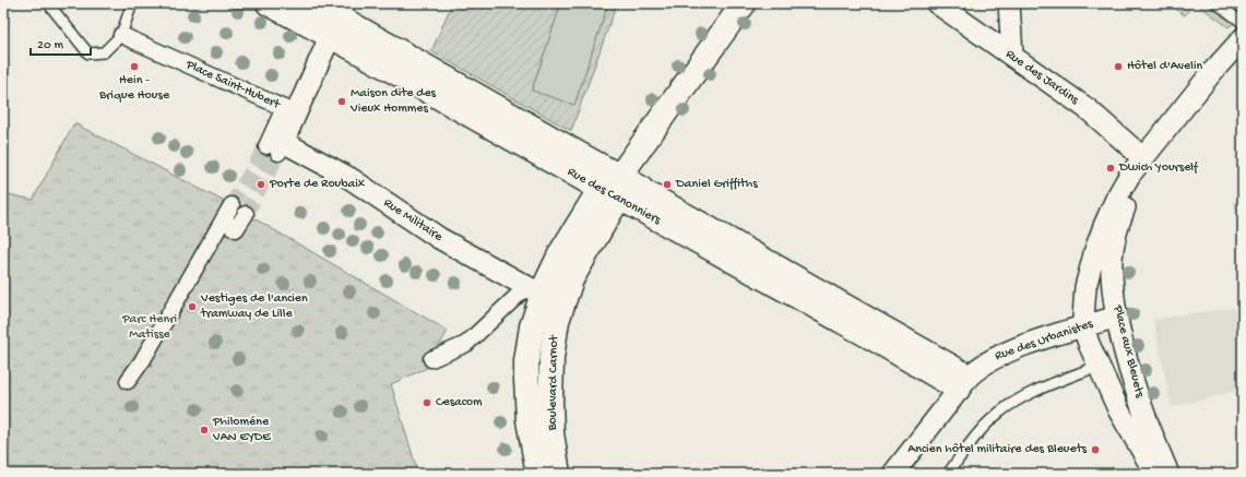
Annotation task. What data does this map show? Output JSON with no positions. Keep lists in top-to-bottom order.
{
  "streets": {
    "street": [
      "Rue des Jardins",
      "Place Saint-Hubert",
      "Rue des Canonniers",
      "Rue Militaire",
      "Rue des Urbanistes",
      "Place aux Bleuets",
      "Boulevard Carnot"
    ]
  },
  "crossings": [
    ["Rue des Jardins", "Place aux Bleuets"],
    ["Place Saint-Hubert", "Rue des Canonniers"],
    ["Place Saint-Hubert", "Rue Militaire"],
    ["Rue des Canonniers", "Rue des Urbanistes"],
    ["Rue des Canonniers", "Boulevard Carnot"],
    ["Rue Militaire", "Boulevard Carnot"],
    ["Rue des Urbanistes", "Place aux Bleuets"]
  ],
  "parks": ["Parc Henri Matisse"],
  "places": [
    "Hein - Brique House",
    "Hôtel d'Avelin",
    "Maison dite des Vieux Hommes",
    "Dwich Yourself",
    "Porte de Roubaix",
    "Daniel Griffiths",
    "Vestiges de l'ancien tramway de Lille",
    "Cesacom",
    "Philoméne VAN EYDE",
    "Ancien hôtel militaire des Bleuets"
  ],
  "scale_bar": "20 m"
}
